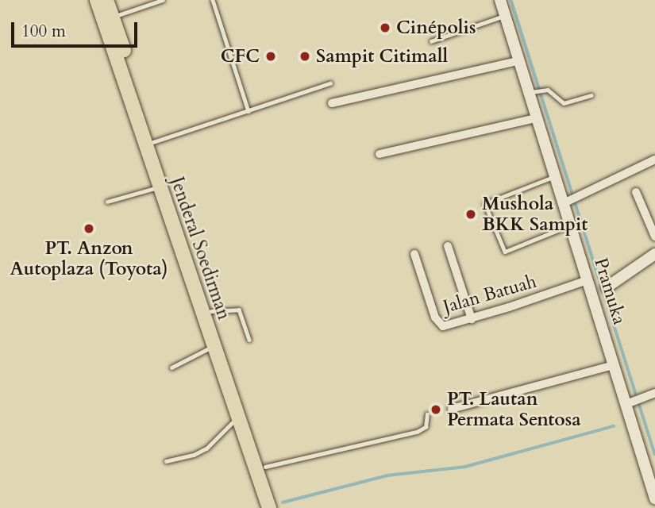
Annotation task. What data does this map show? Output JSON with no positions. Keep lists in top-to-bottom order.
{
  "streets": {
    "highway": ["Jenderal Soedirman"],
    "street": ["Pramuka", "Jalan Batuah"]
  },
  "crossings": [
    ["Pramuka", "Jalan Batuah"]
  ],
  "places": [
    "Cinépolis",
    "CFC",
    "Sampit Citimall",
    "Mushola BKK Sampit",
    "PT. Anzon Autoplaza (Toyota)",
    "PT. Lautan Permata Sentosa"
  ],
  "scale_bar": "100 m"
}
